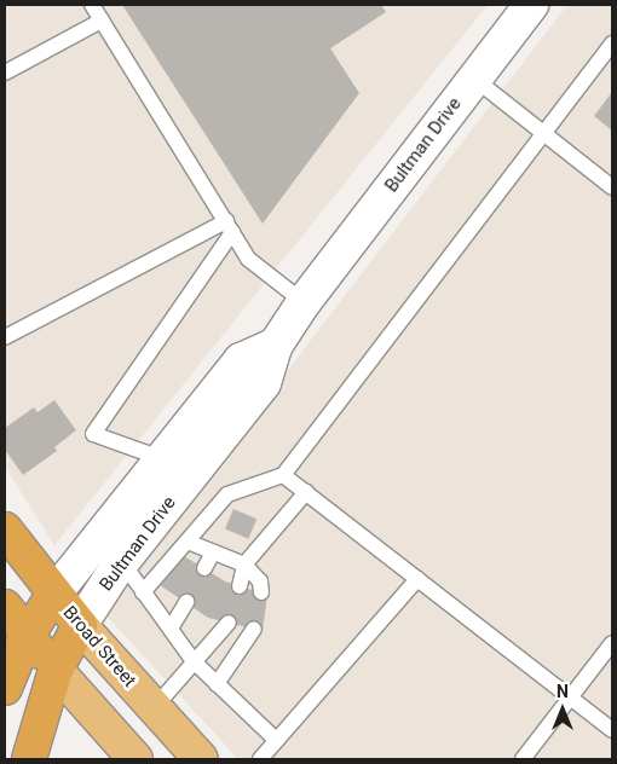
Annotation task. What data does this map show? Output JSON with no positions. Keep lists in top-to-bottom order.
{
  "streets": {
    "highway": ["Bultman Drive", "Broad Street"]
  },
  "crossings": [
    ["Bultman Drive", "Broad Street"]
  ],
  "north": "top"
}
